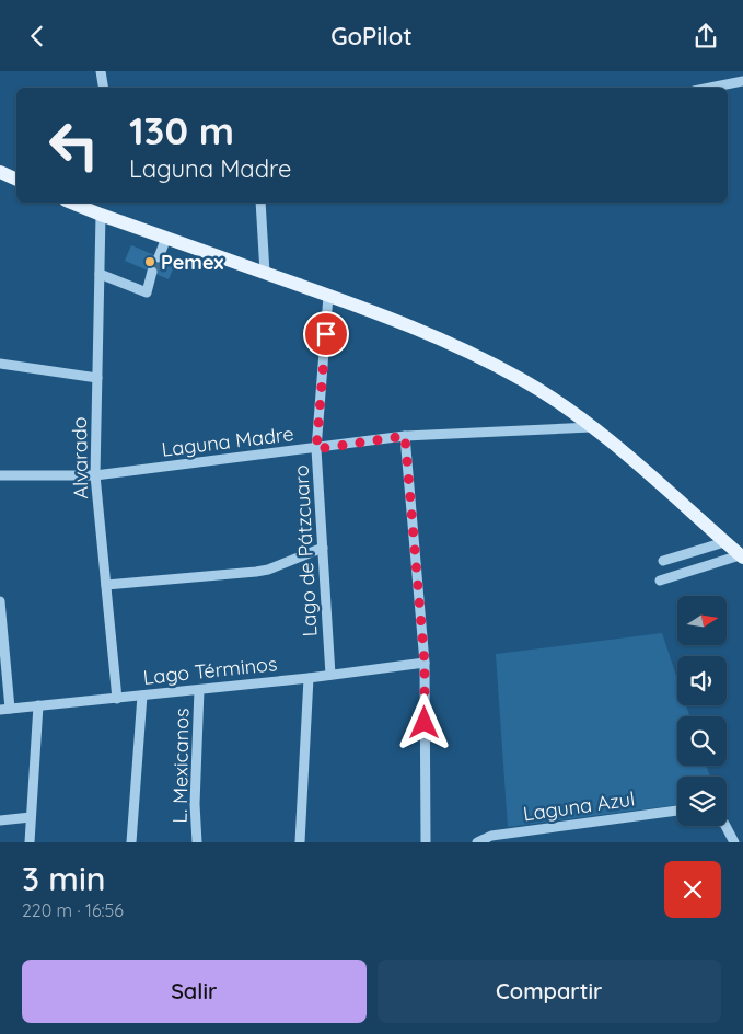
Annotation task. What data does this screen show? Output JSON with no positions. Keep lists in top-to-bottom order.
{
  "streets": {
    "street": [
      "Laguna Madre",
      "Alvarado",
      "Lago de Pátzcuaro",
      "Lago Términos",
      "L. Mexicanos",
      "Laguna Azul"
    ]
  },
  "crossings": [
    ["Laguna Madre", "Alvarado"],
    ["Laguna Madre", "Lago de Pátzcuaro"],
    ["Alvarado", "Lago Términos"],
    ["Lago de Pátzcuaro", "Lago Términos"],
    ["Lago Términos", "L. Mexicanos"]
  ],
  "places": ["Pemex"],
  "north": "right",
  "page": {
    "header": "GoPilot",
    "turn": ["130 m", "Laguna Madre"],
    "heading": ["3 min", "220 m · 16:56"],
    "buttons": ["Salir", "Compartir"]
  }
}
